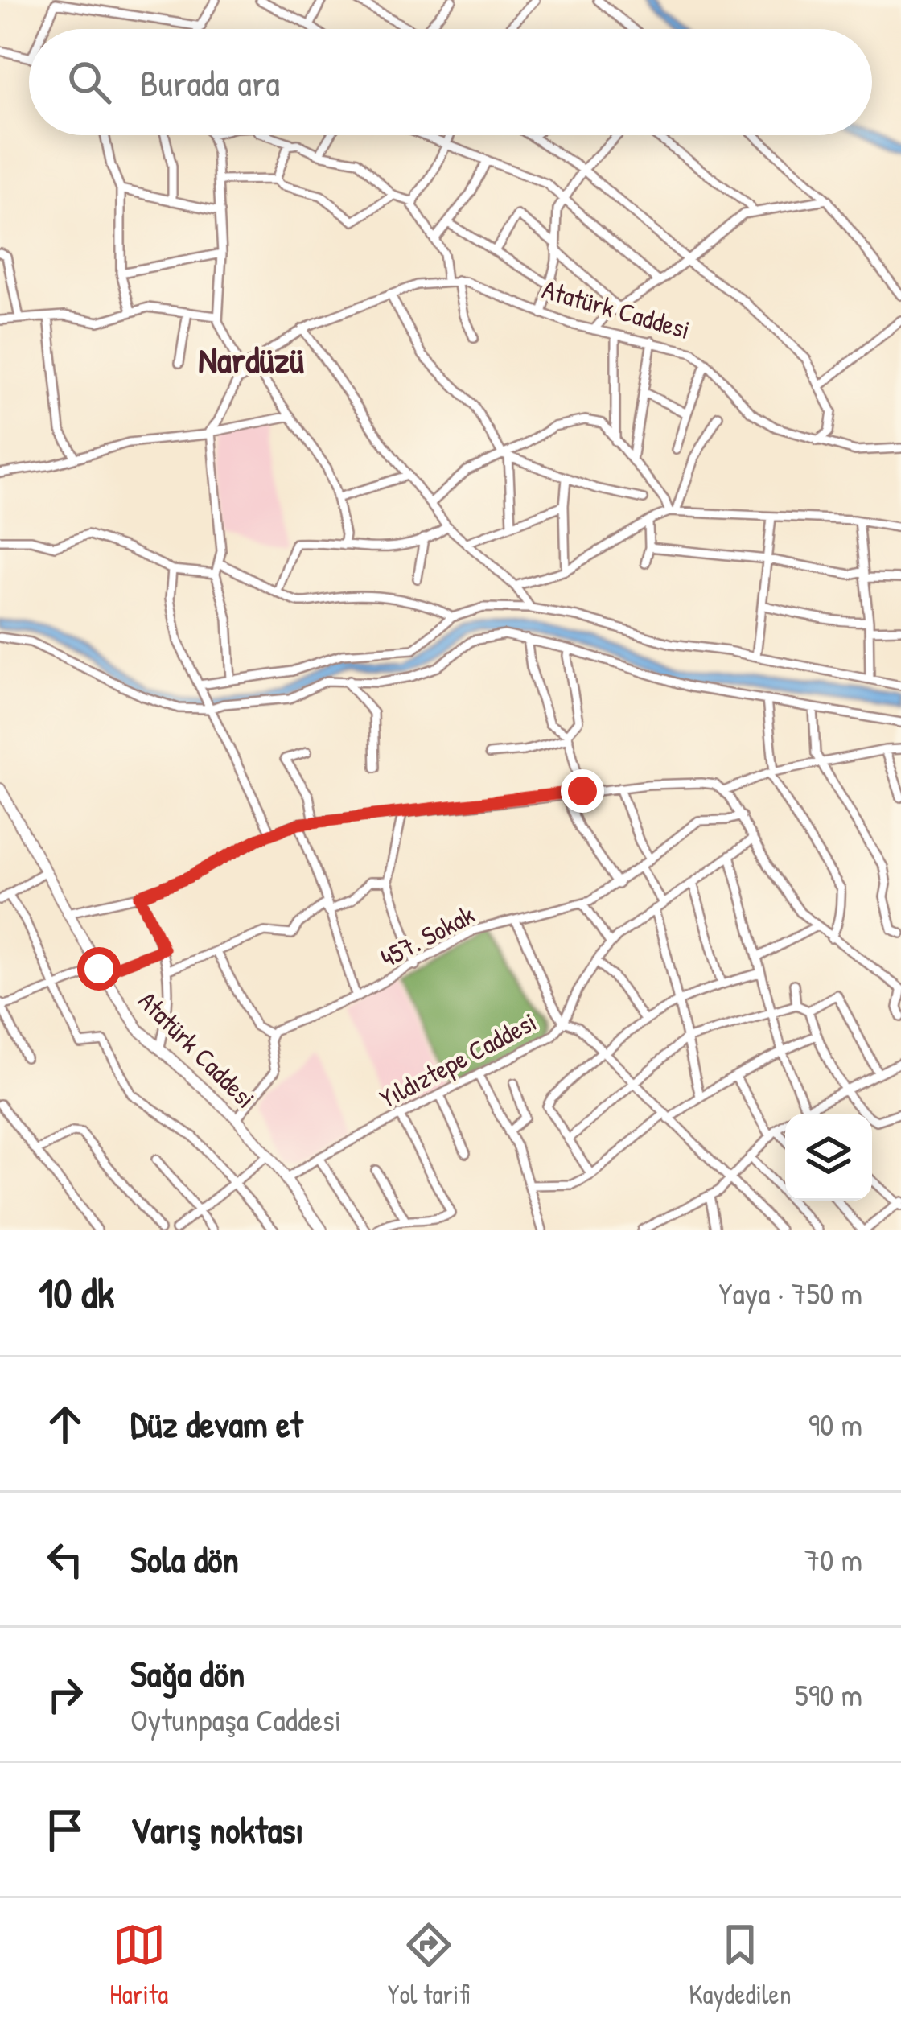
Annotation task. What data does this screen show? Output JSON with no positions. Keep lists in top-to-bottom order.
{
  "streets": {
    "main road": ["Atatürk Caddesi"],
    "street": ["457. Sokak", "Yıldıztepe Caddesi"]
  },
  "crossings": [
    ["Atatürk Caddesi", "Yıldıztepe Caddesi"]
  ],
  "districts": ["Nardüzü"],
  "page": {
    "search": "Burada ara",
    "heading": ["10 dk", "Yaya · 750 m"],
    "list": [
      ["Düz devam et", "90 m"],
      ["Sola dön", "70 m"],
      ["Sağa dön", "Oytunpaşa Caddesi", "590 m"],
      "Varış noktası"
    ],
    "nav": ["Harita", "Yol tarifi", "Kaydedilen"]
  }
}
